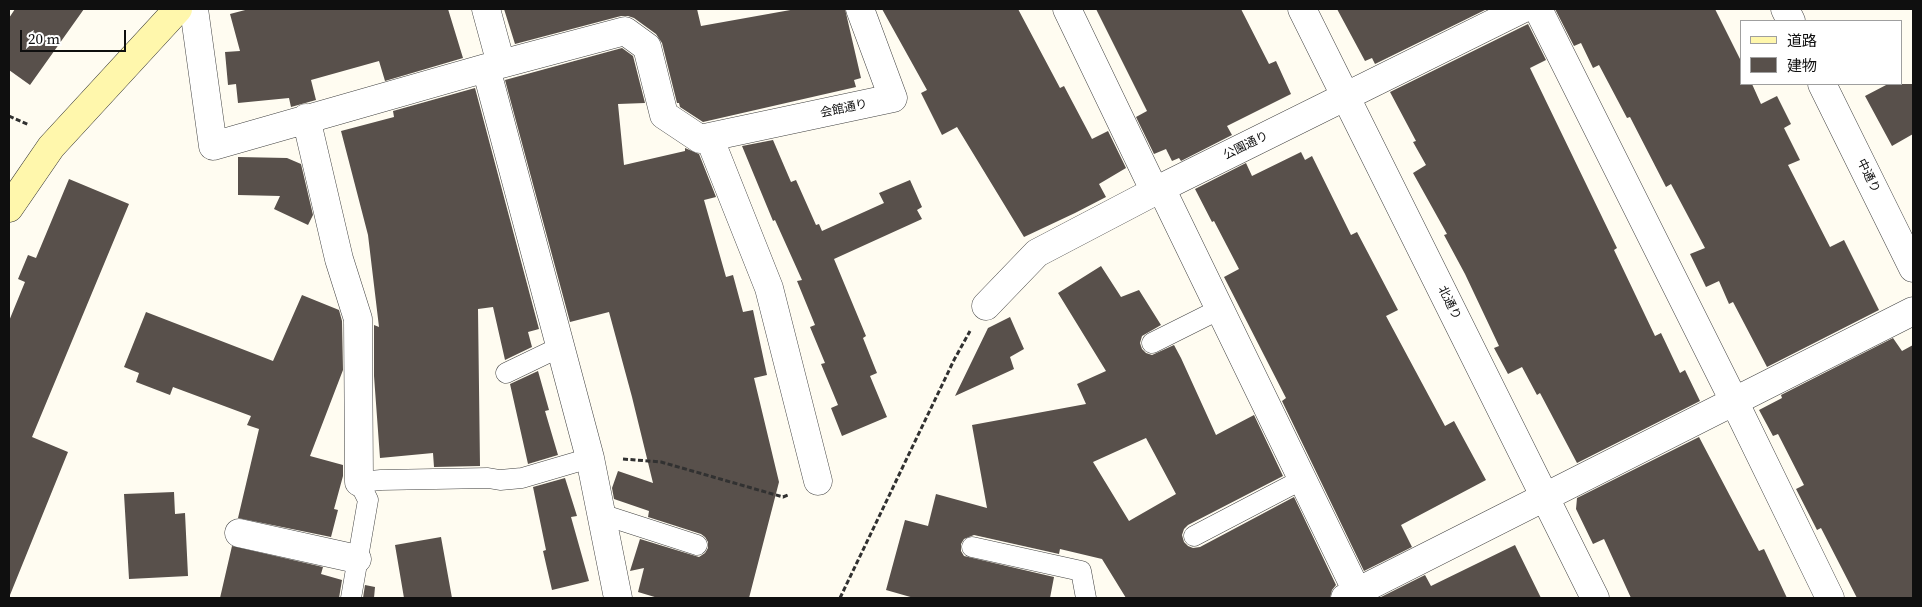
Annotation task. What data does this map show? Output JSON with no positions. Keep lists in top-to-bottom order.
{
  "streets": {
    "street": [
      "会館通り",
      "公園通り",
      "中通り",
      "北通り"
    ]
  },
  "crossings": [
    ["公園通り", "北通り"]
  ],
  "legend": ["道路", "建物"],
  "scale_bar": "20 m"
}
